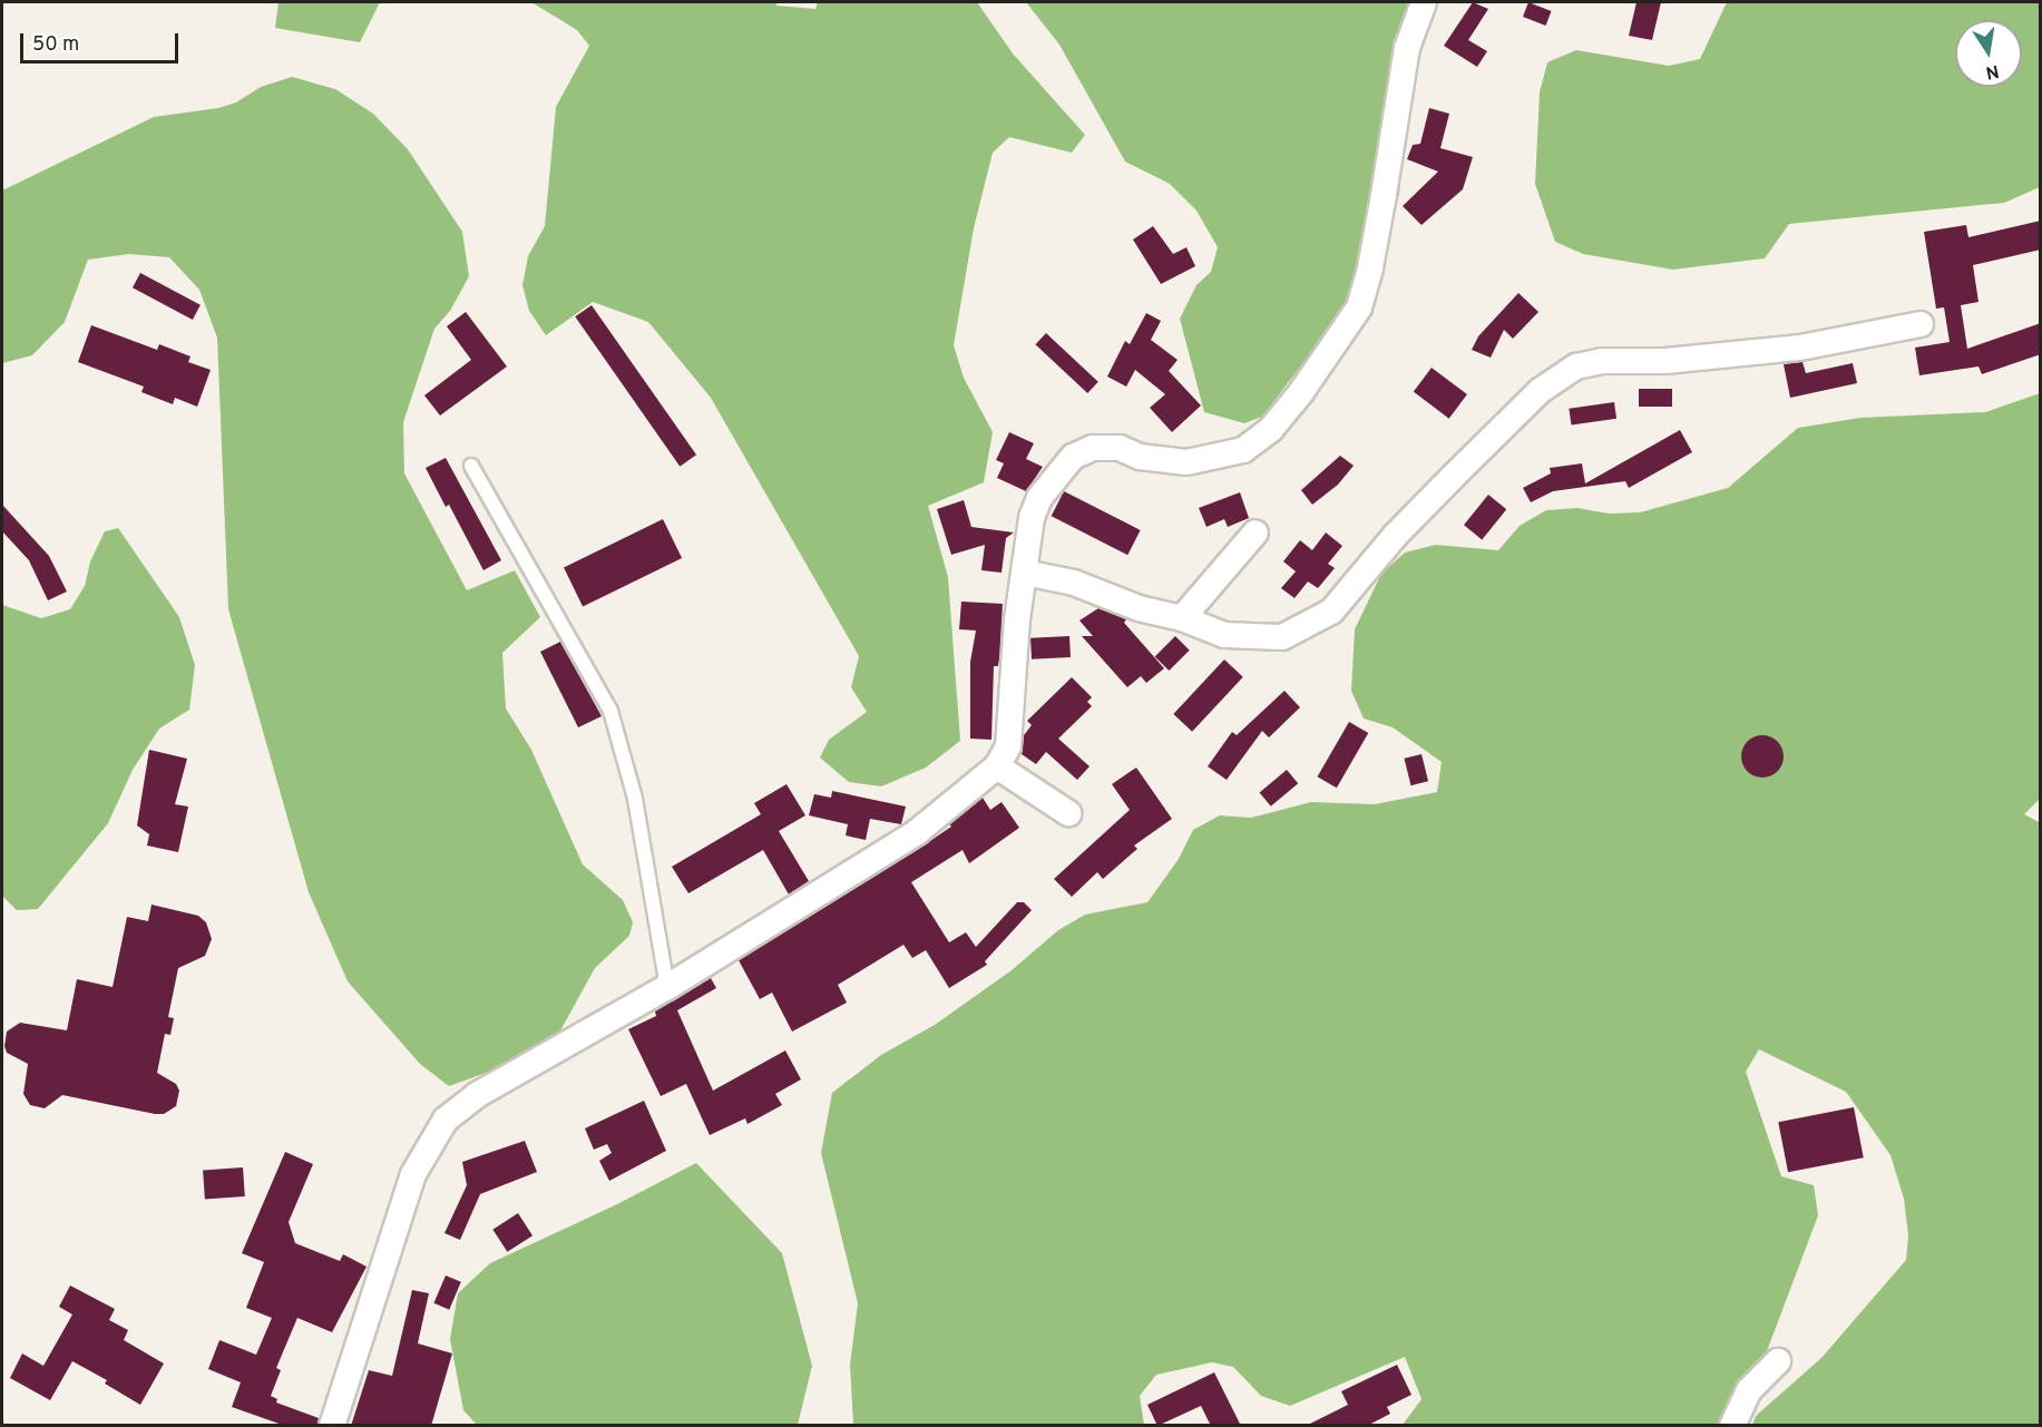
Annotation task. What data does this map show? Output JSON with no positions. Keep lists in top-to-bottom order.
{
  "scale_bar": "50 m",
  "north": "bottom"
}
